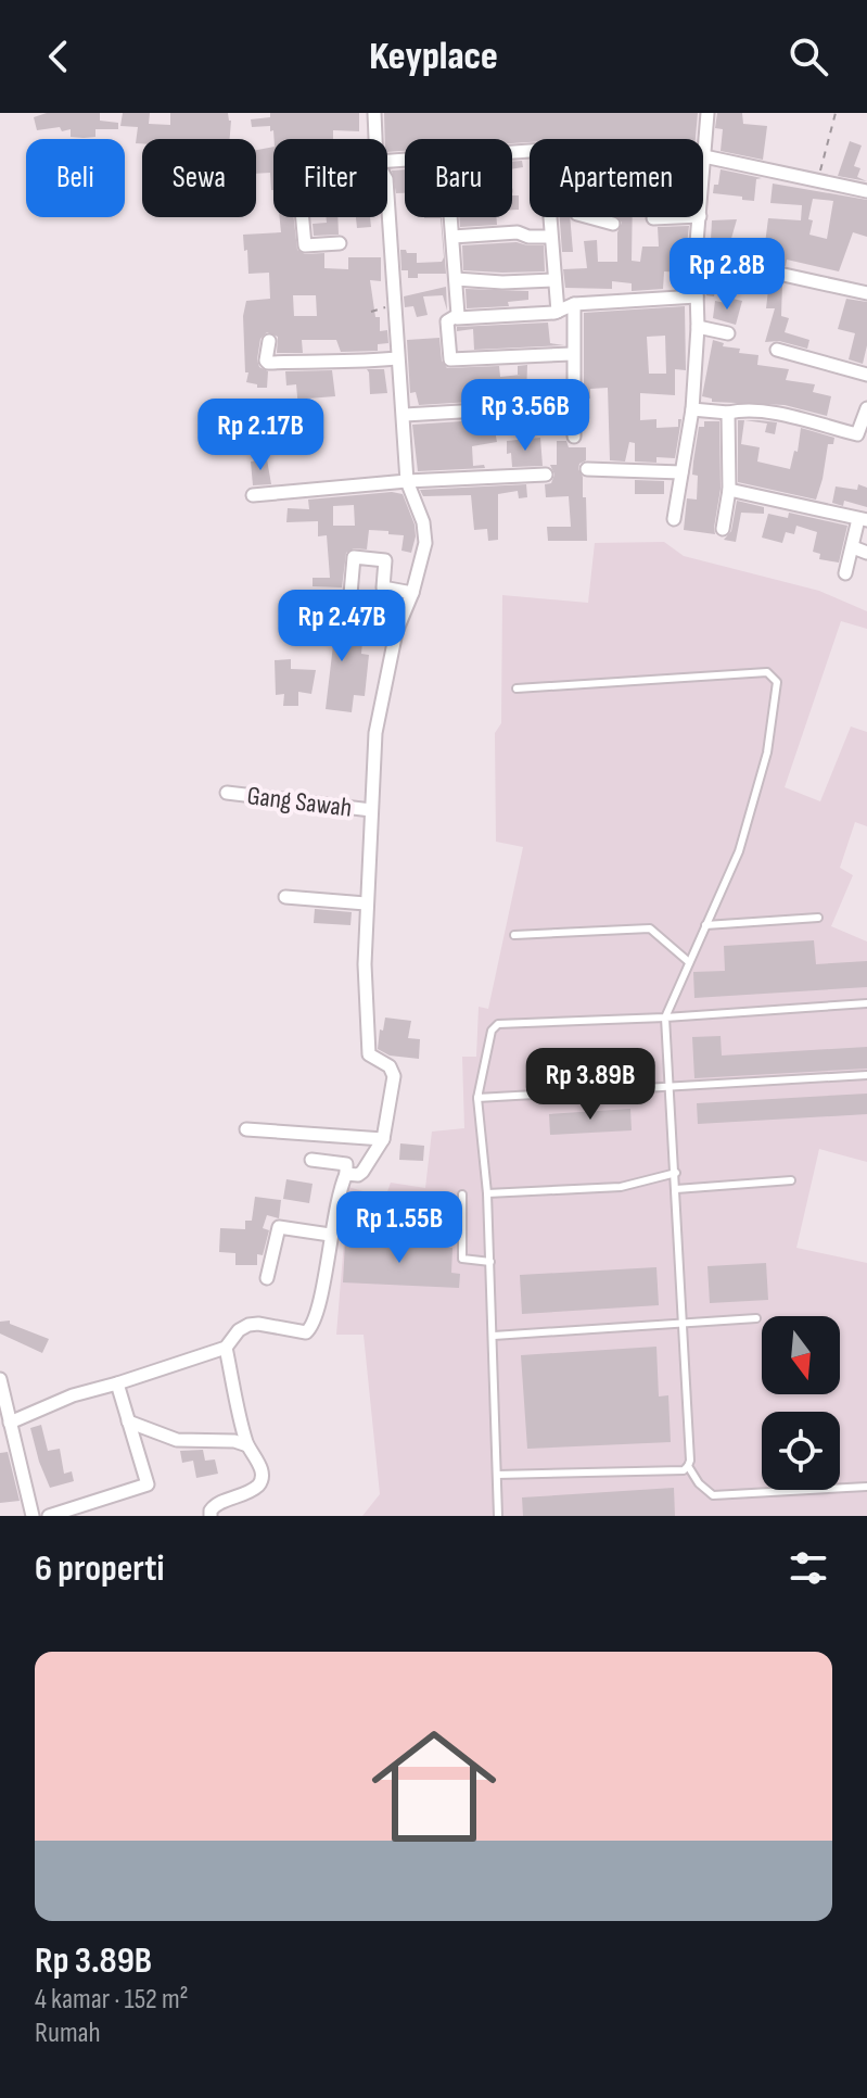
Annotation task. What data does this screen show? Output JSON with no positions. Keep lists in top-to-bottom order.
{
  "streets": {
    "street": ["Gang Sawah"]
  },
  "north": "bottom",
  "page": {
    "header": "Keyplace",
    "chip": [
      "Beli",
      "Sewa",
      "Filter",
      "Baru",
      "Apartemen"
    ],
    "price": [
      "Rp 2.8B",
      "Rp 3.56B",
      "Rp 2.17B",
      "Rp 2.47B",
      "Rp 3.89B",
      "Rp 1.55B"
    ],
    "heading": "6 properti",
    "list": [
      {
        "name": "Rp 3.89B",
        "note": "4 kamar · 152 m² · Rumah"
      }
    ]
  }
}
